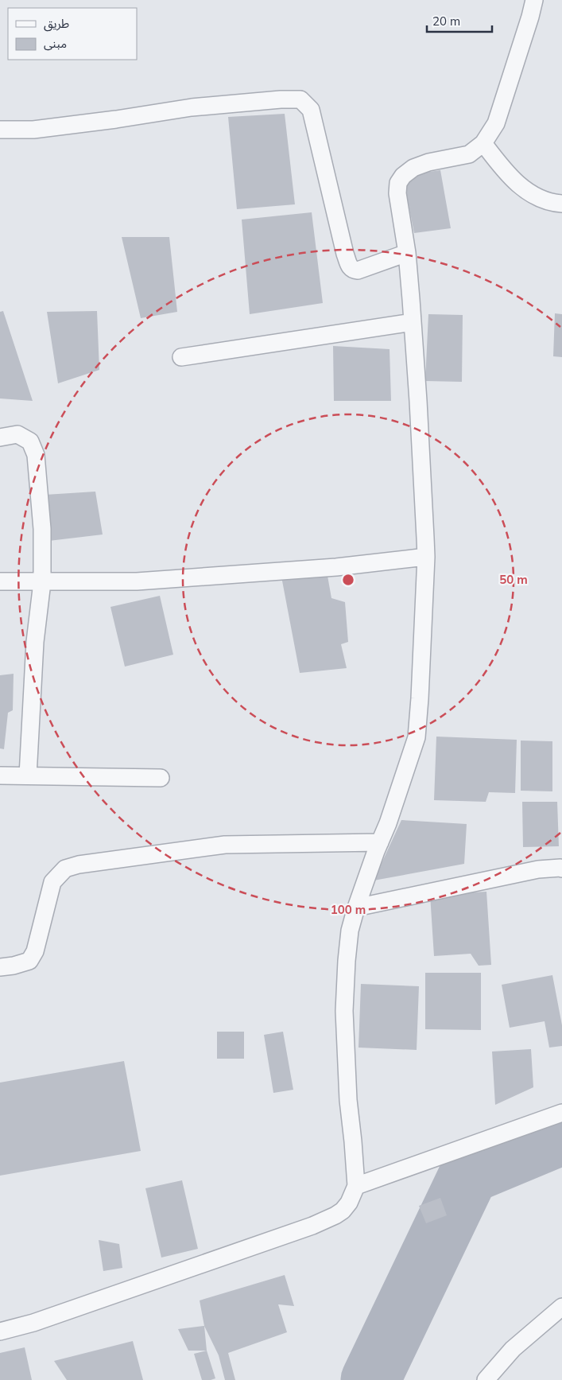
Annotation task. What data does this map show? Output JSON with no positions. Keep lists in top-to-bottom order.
{
  "legend": ["طريق", "مبنى"],
  "scale_bar": "20 m",
  "rings": ["50 m", "100 m"]
}
